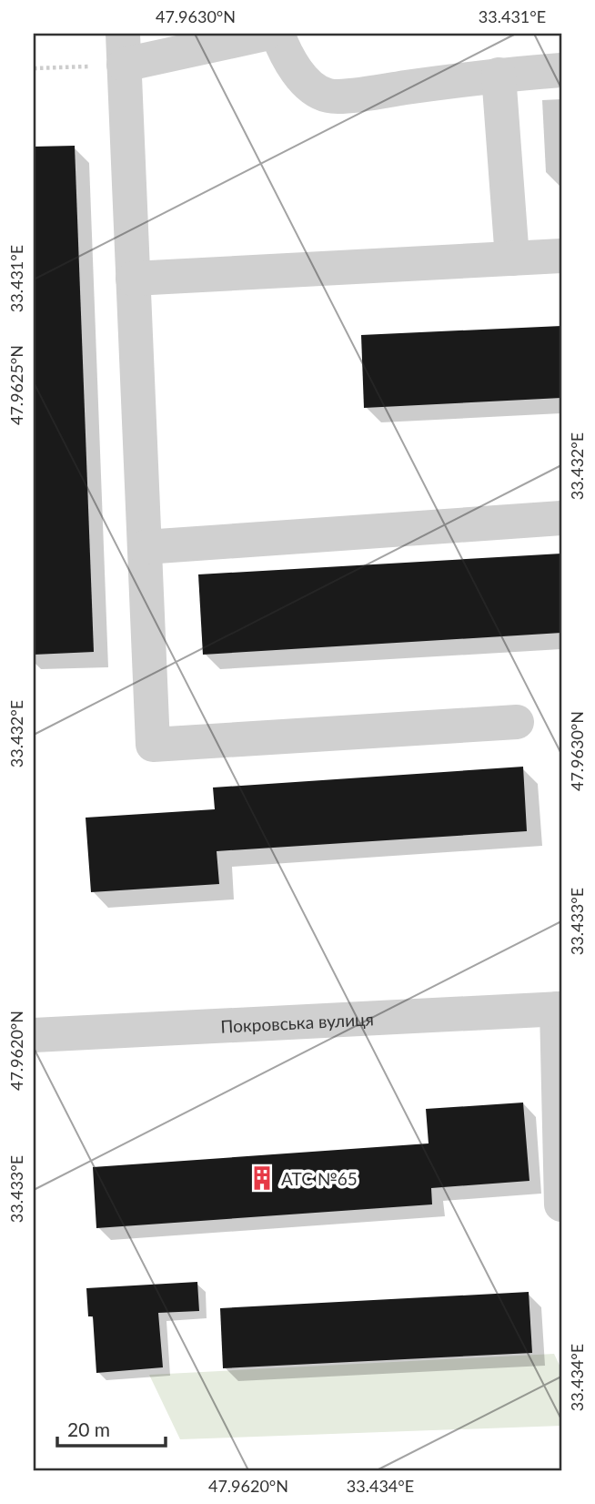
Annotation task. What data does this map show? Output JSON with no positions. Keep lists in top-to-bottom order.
{
  "streets": {
    "street": ["Покровська вулиця"]
  },
  "places": {
    "building": ["АТС №65"]
  },
  "scale_bar": "20 m",
  "coordinates": [
    "47.9630°N",
    "33.431°E",
    "47.9625°N",
    "33.432°E",
    "33.433°E",
    "47.9620°N",
    "33.434°E"
  ]
}
